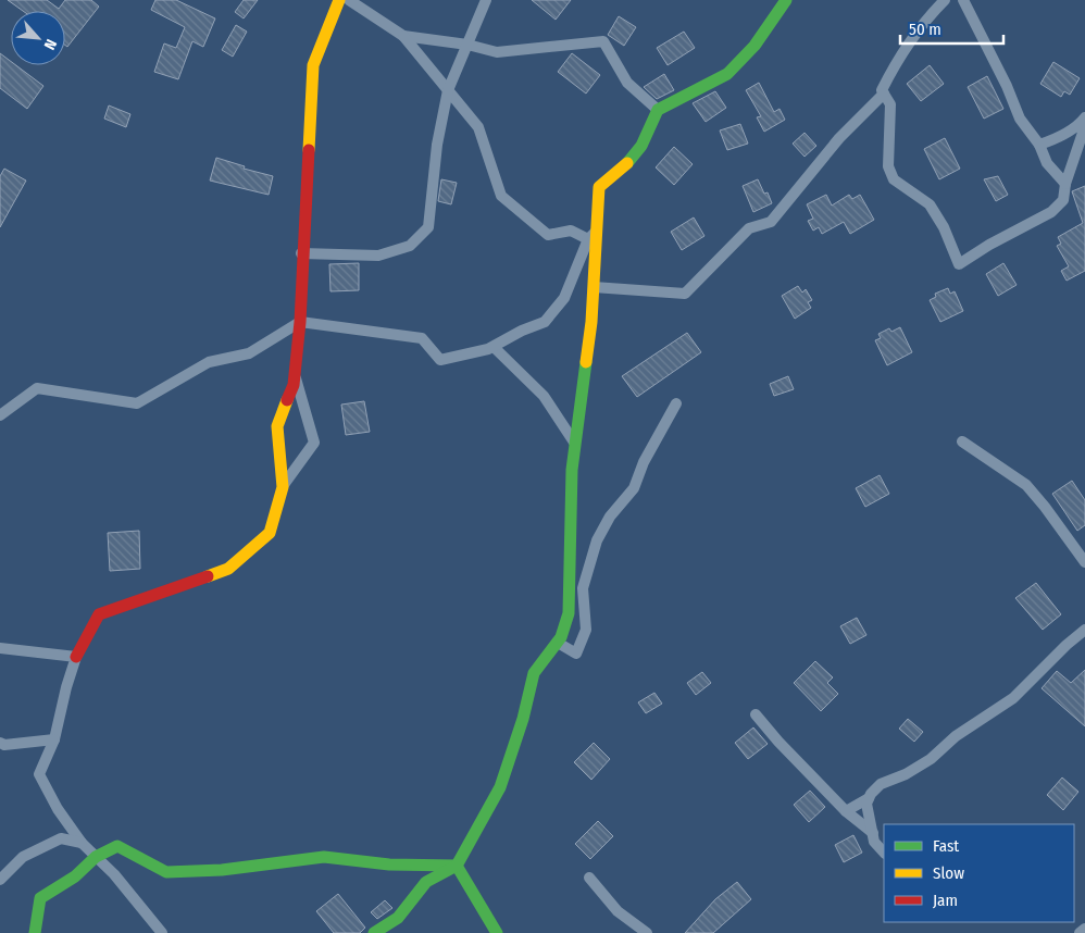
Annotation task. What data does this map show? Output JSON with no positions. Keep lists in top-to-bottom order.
{
  "legend": ["Fast", "Slow", "Jam"],
  "scale_bar": "50 m",
  "north": "bottom right"
}
